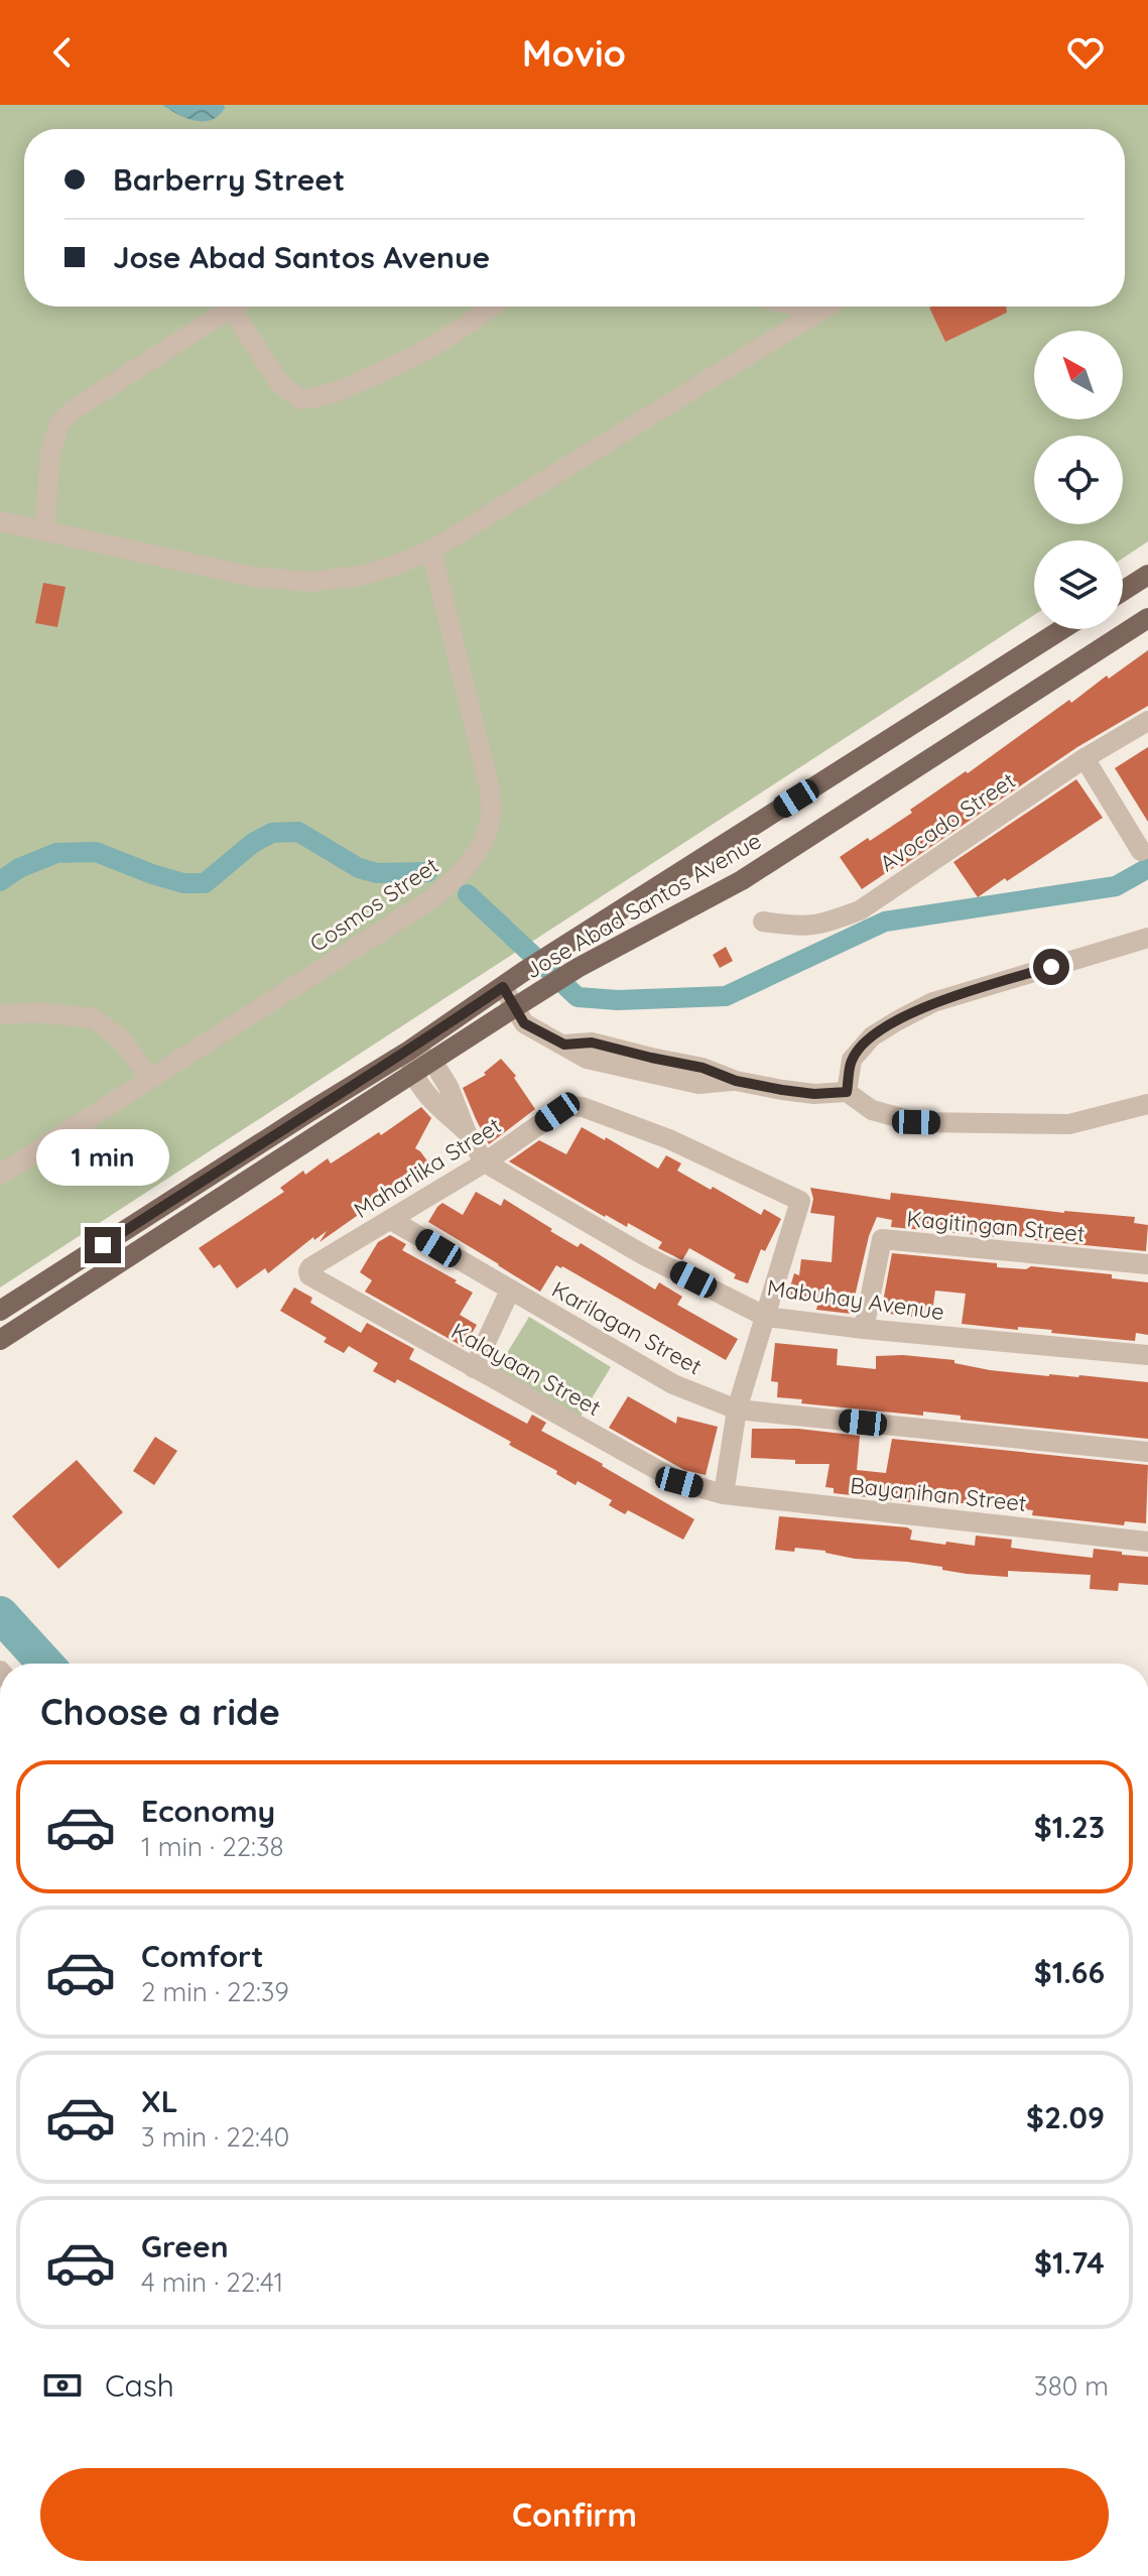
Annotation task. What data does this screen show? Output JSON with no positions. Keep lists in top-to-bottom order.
{
  "streets": {
    "main road": ["Jose Abad Santos Avenue"],
    "street": [
      "Avocado Street",
      "Cosmos Street",
      "Maharlika Street",
      "Kagitingan Street",
      "Mabuhay Avenue",
      "Karilagan Street",
      "Kalayaan Street",
      "Bayanihan Street"
    ]
  },
  "crossings": [
    ["Jose Abad Santos Avenue", "Mabuhay Avenue"],
    ["Maharlika Street", "Mabuhay Avenue"],
    ["Maharlika Street", "Karilagan Street"],
    ["Maharlika Street", "Kalayaan Street"],
    ["Kagitingan Street", "Mabuhay Avenue"],
    ["Kalayaan Street", "Bayanihan Street"]
  ],
  "north": "top left",
  "page": {
    "header": "Movio",
    "banner": ["Barberry Street", "Jose Abad Santos Avenue"],
    "bubble": "1 min",
    "heading": "Choose a ride",
    "list": [
      {
        "name": "Economy",
        "note": "1 min · 22:38",
        "value": "$1.23"
      },
      {
        "name": "Comfort",
        "note": "2 min · 22:39",
        "value": "$1.66"
      },
      {
        "name": "XL",
        "note": "3 min · 22:40",
        "value": "$2.09"
      },
      {
        "name": "Green",
        "note": "4 min · 22:41",
        "value": "$1.74"
      }
    ],
    "pay": ["Cash", "380 m"],
    "buttons": "Confirm"
  }
}
